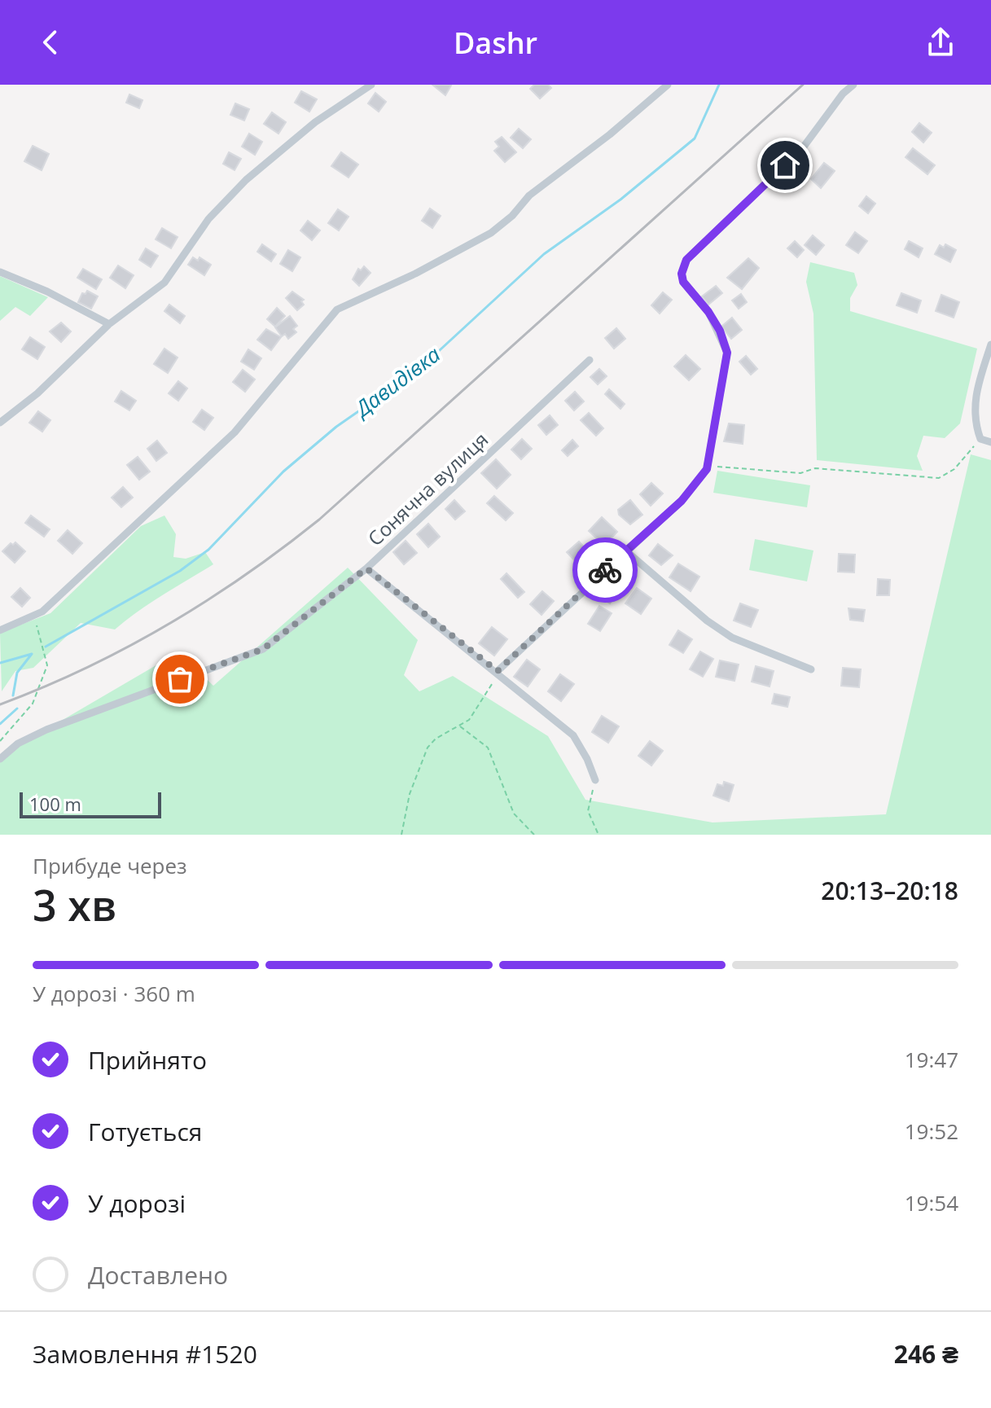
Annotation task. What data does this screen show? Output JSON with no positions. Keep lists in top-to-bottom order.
{
  "streets": {
    "street": ["Сонячна вулиця"]
  },
  "water": ["Давидівка"],
  "scale_bar": "100 m",
  "page": {
    "header": "Dashr",
    "scale": "100 m",
    "heading": ["3 хв", "Прибуде через", "20:13–20:18"],
    "panel": ["Замовлення #1520", "246 ₴"],
    "bar": "У дорозі · 360 m",
    "list": [
      ["Прийнято", "19:47"],
      ["Готується", "19:52"],
      ["У дорозі", "19:54"],
      "Доставлено"
    ]
  }
}
